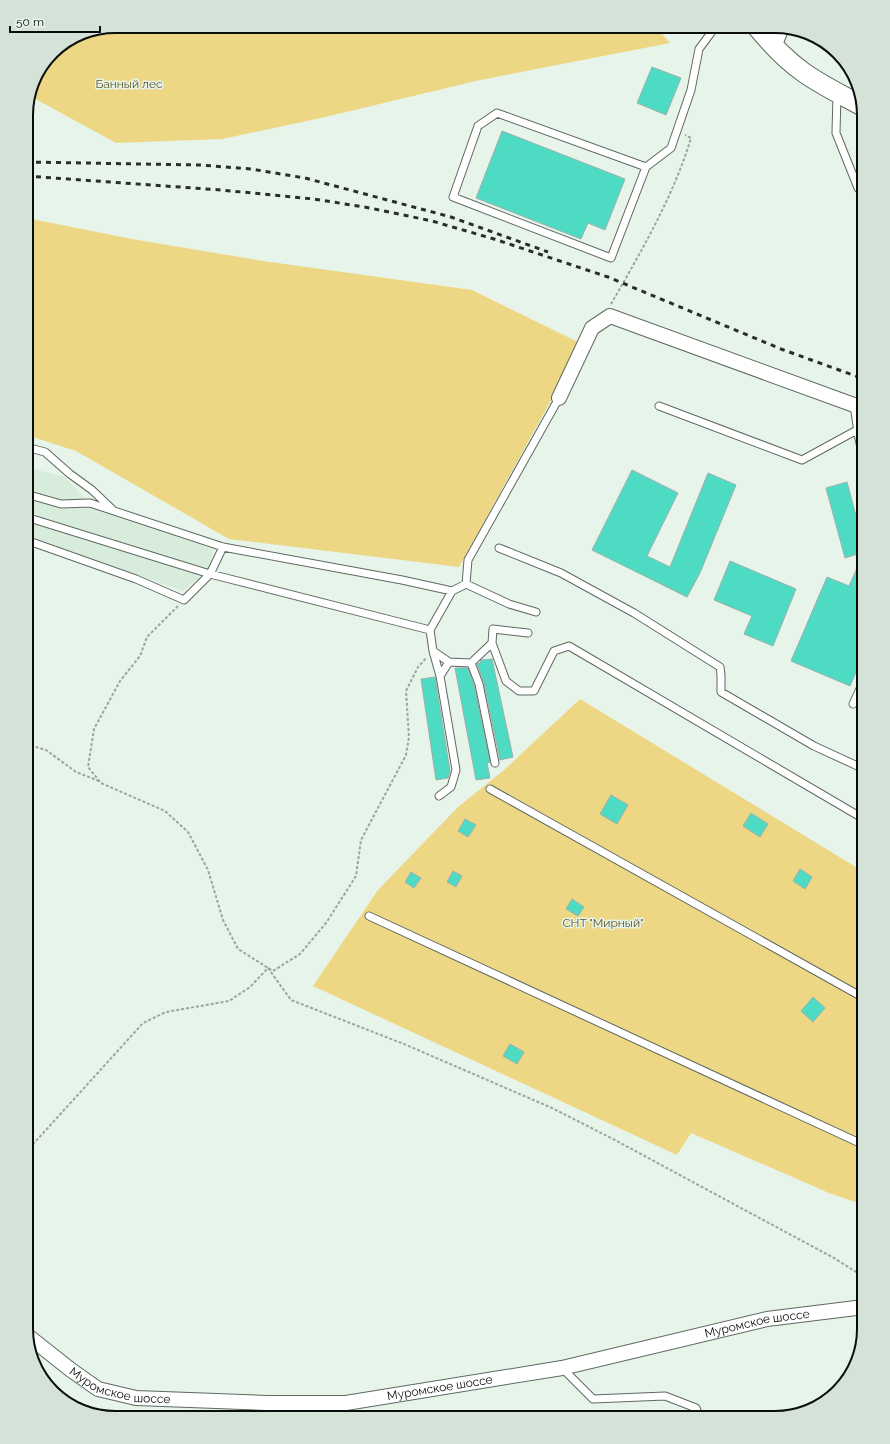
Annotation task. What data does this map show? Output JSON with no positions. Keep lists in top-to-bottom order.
{
  "streets": {
    "street": ["Муромское шоссе"]
  },
  "parks": ["Банный лес", "СНТ \"Мирный\""],
  "scale_bar": "50 m"
}
